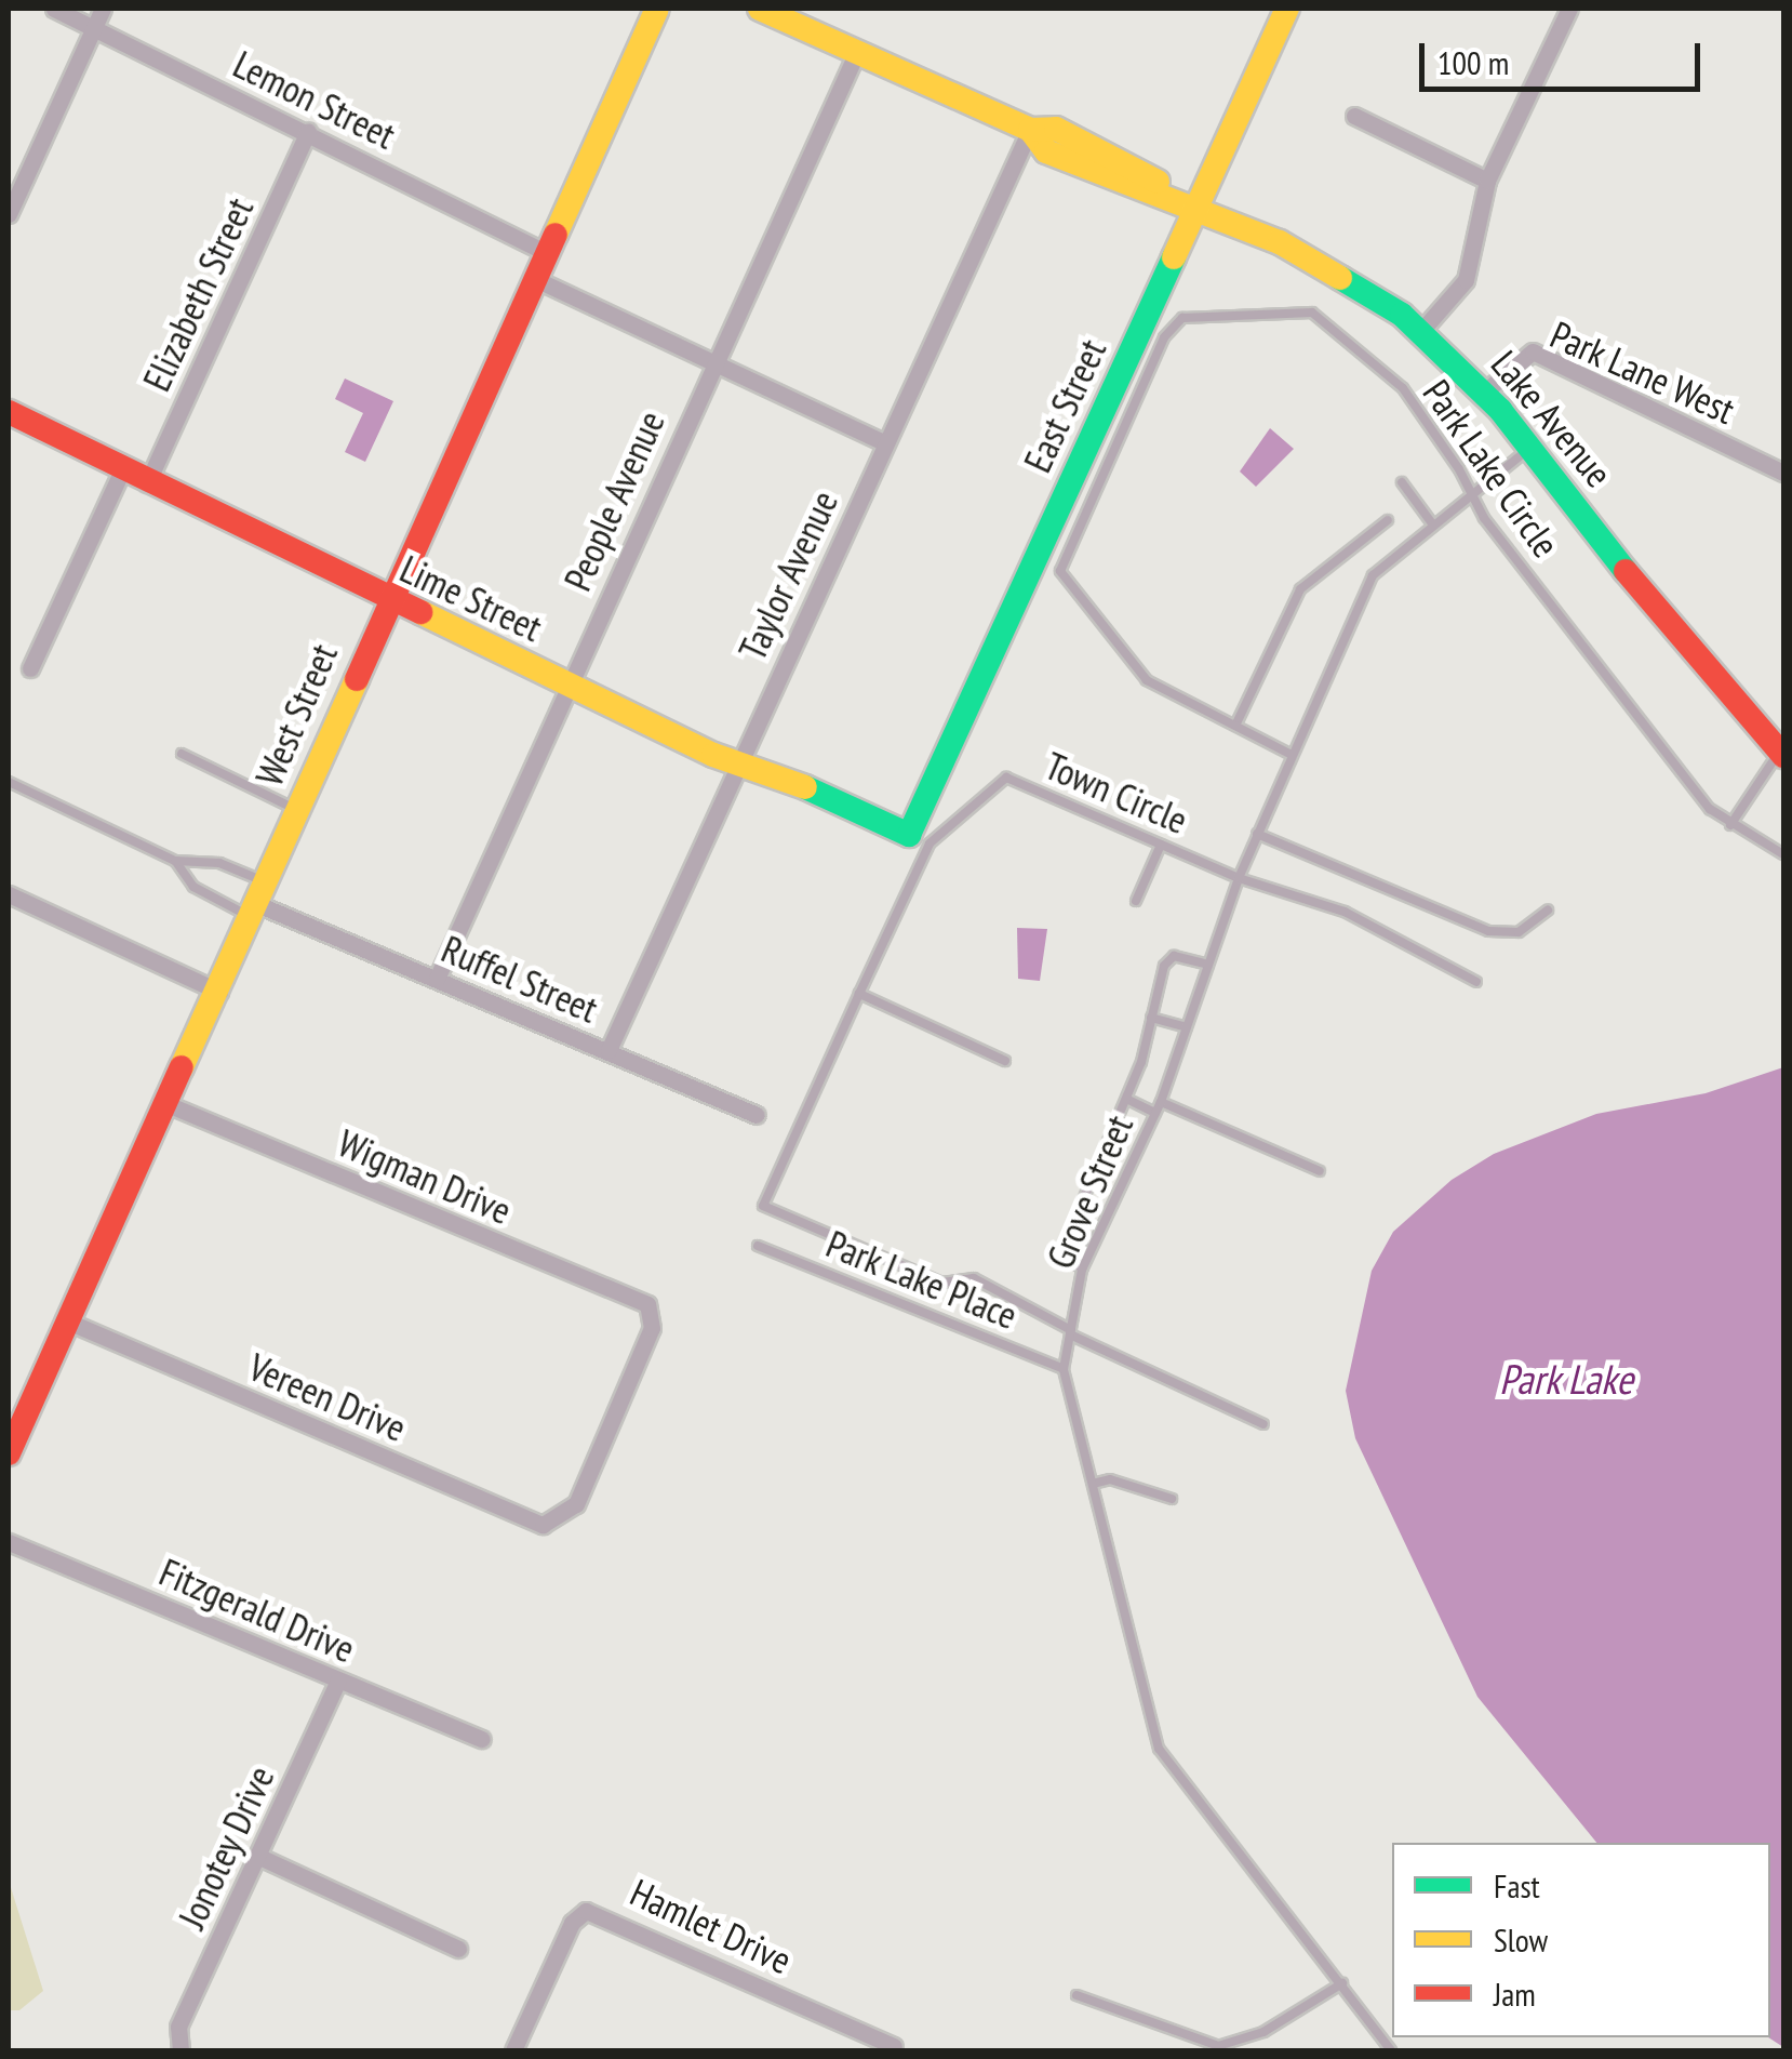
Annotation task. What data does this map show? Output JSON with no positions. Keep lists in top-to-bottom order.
{
  "streets": {
    "street": [
      "Lemon Street",
      "Elizabeth Street",
      "Park Lane West",
      "East Street",
      "Lake Avenue",
      "People Avenue",
      "Taylor Avenue",
      "Lime Street",
      "West Street",
      "Ruffel Street",
      "Wigman Drive",
      "Vereen Drive",
      "Fitzgerald Drive",
      "Jonotey Drive",
      "Hamlet Drive"
    ],
    "lane": [
      "Park Lake Circle",
      "Town Circle",
      "Grove Street",
      "Park Lake Place"
    ]
  },
  "crossings": [
    ["Lemon Street", "Elizabeth Street"],
    ["Lemon Street", "West Street"],
    ["Elizabeth Street", "Lime Street"],
    ["Park Lane West", "Lake Avenue"],
    ["East Street", "Lake Avenue"],
    ["East Street", "Lime Street"],
    ["Lake Avenue", "People Avenue"],
    ["Lake Avenue", "Taylor Avenue"],
    ["Lake Avenue", "Grove Street"],
    ["Park Lake Circle", "Grove Street"],
    ["People Avenue", "Lime Street"],
    ["People Avenue", "Ruffel Street"],
    ["Taylor Avenue", "Lime Street"],
    ["Taylor Avenue", "Ruffel Street"],
    ["Lime Street", "West Street"],
    ["West Street", "Ruffel Street"],
    ["West Street", "Wigman Drive"],
    ["West Street", "Vereen Drive"],
    ["Town Circle", "Grove Street"],
    ["Wigman Drive", "Vereen Drive"],
    ["Grove Street", "Park Lake Place"],
    ["Fitzgerald Drive", "Jonotey Drive"]
  ],
  "water": ["Park Lake"],
  "legend": ["Fast", "Slow", "Jam"],
  "scale_bar": "100 m"
}
